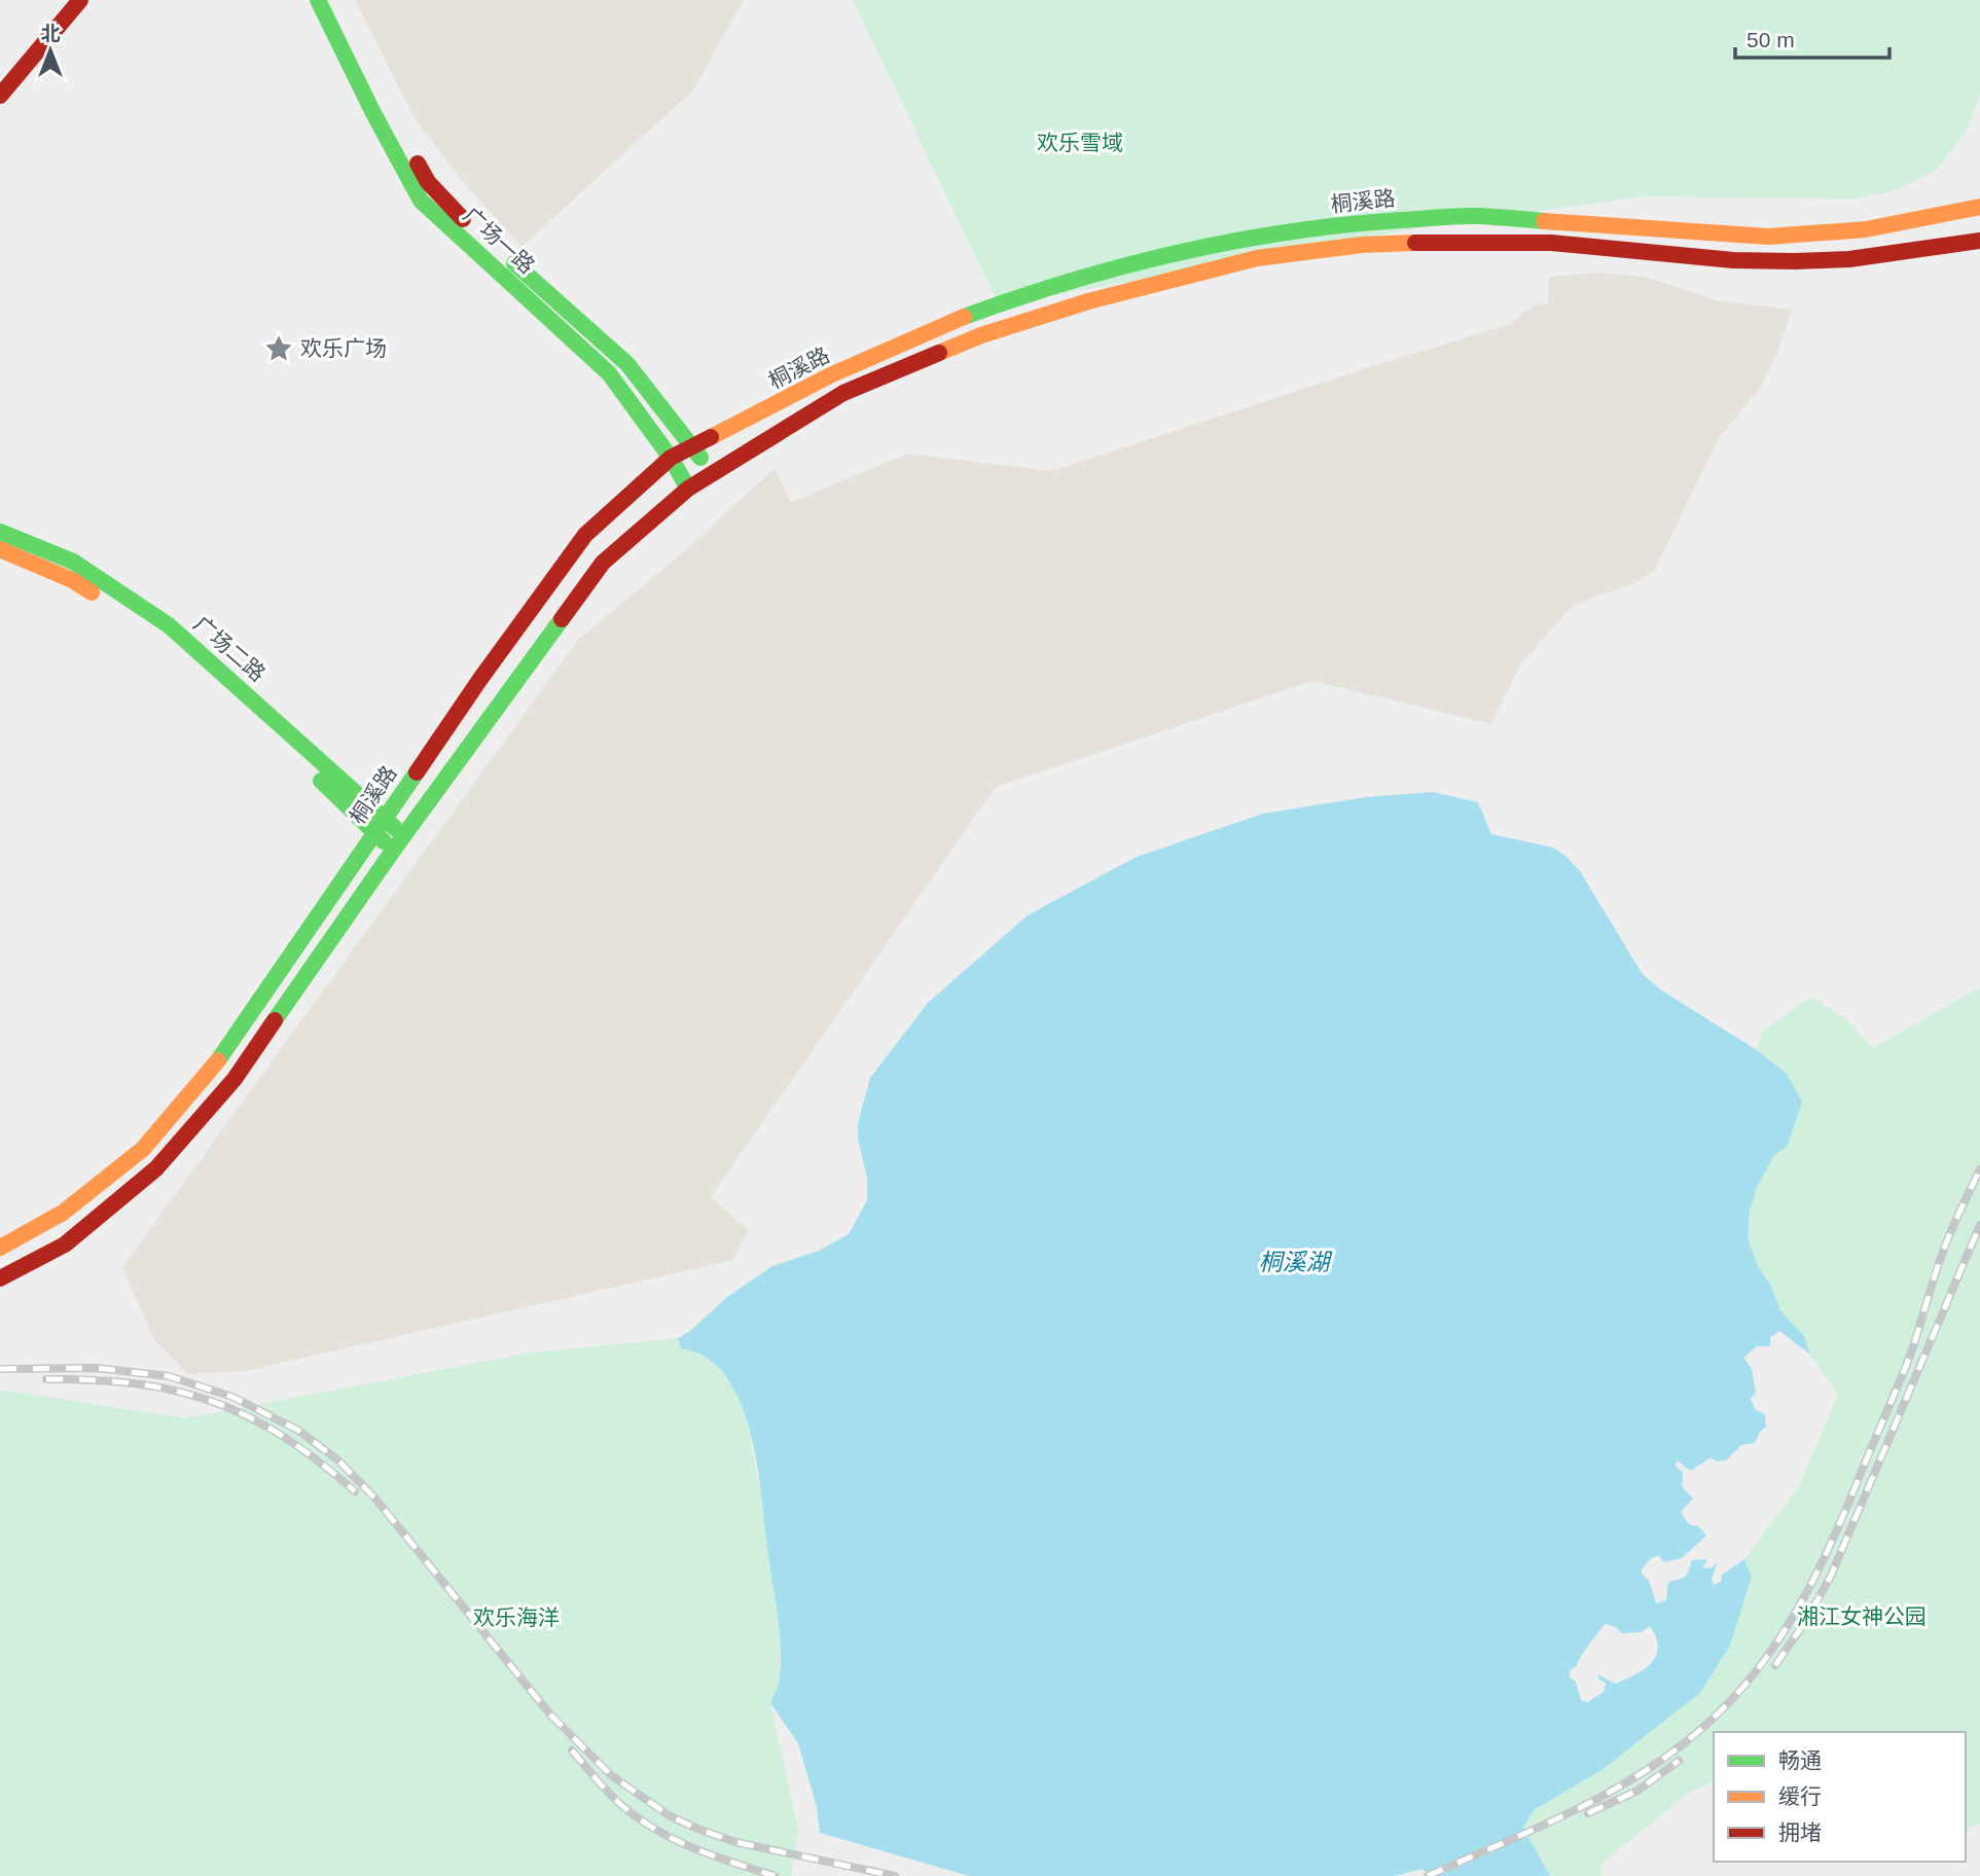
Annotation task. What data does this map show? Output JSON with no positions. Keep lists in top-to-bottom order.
{
  "streets": {
    "main road": ["桐溪路", "广场一路", "广场二路"]
  },
  "crossings": [
    ["桐溪路", "广场一路"],
    ["桐溪路", "广场二路"]
  ],
  "water": ["桐溪湖"],
  "parks": ["欢乐雪域", "湘江女神公园", "欢乐海洋"],
  "places": {
    "place": ["欢乐广场"]
  },
  "legend": ["畅通", "缓行", "拥堵"],
  "scale_bar": "50 m",
  "north": "top"
}
